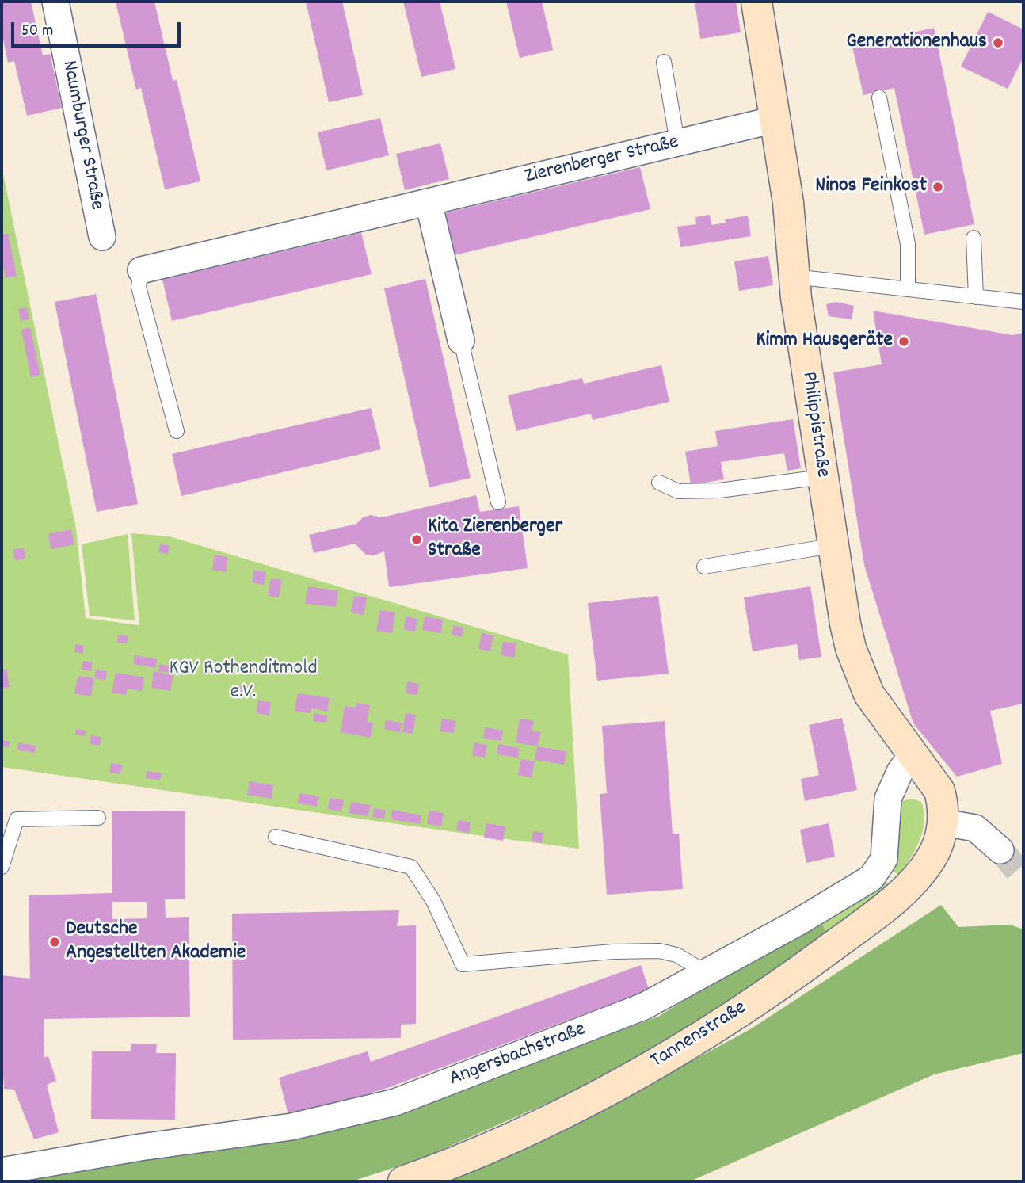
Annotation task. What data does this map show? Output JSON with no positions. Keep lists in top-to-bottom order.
{
  "streets": {
    "street": [
      "Naumburger Straße",
      "Zierenberger Straße",
      "Philippistraße",
      "Tannenstraße",
      "Angersbachstraße"
    ]
  },
  "crossings": [
    ["Zierenberger Straße", "Philippistraße"],
    ["Philippistraße", "Tannenstraße"],
    ["Philippistraße", "Angersbachstraße"]
  ],
  "parks": ["KGV Rothenditmold e.V."],
  "places": [
    "Generationenhaus",
    "Ninos Feinkost",
    "Kimm Hausgeräte",
    "Kita Zierenberger Straße",
    "Deutsche Angestellten Akademie"
  ],
  "scale_bar": "50 m"
}
